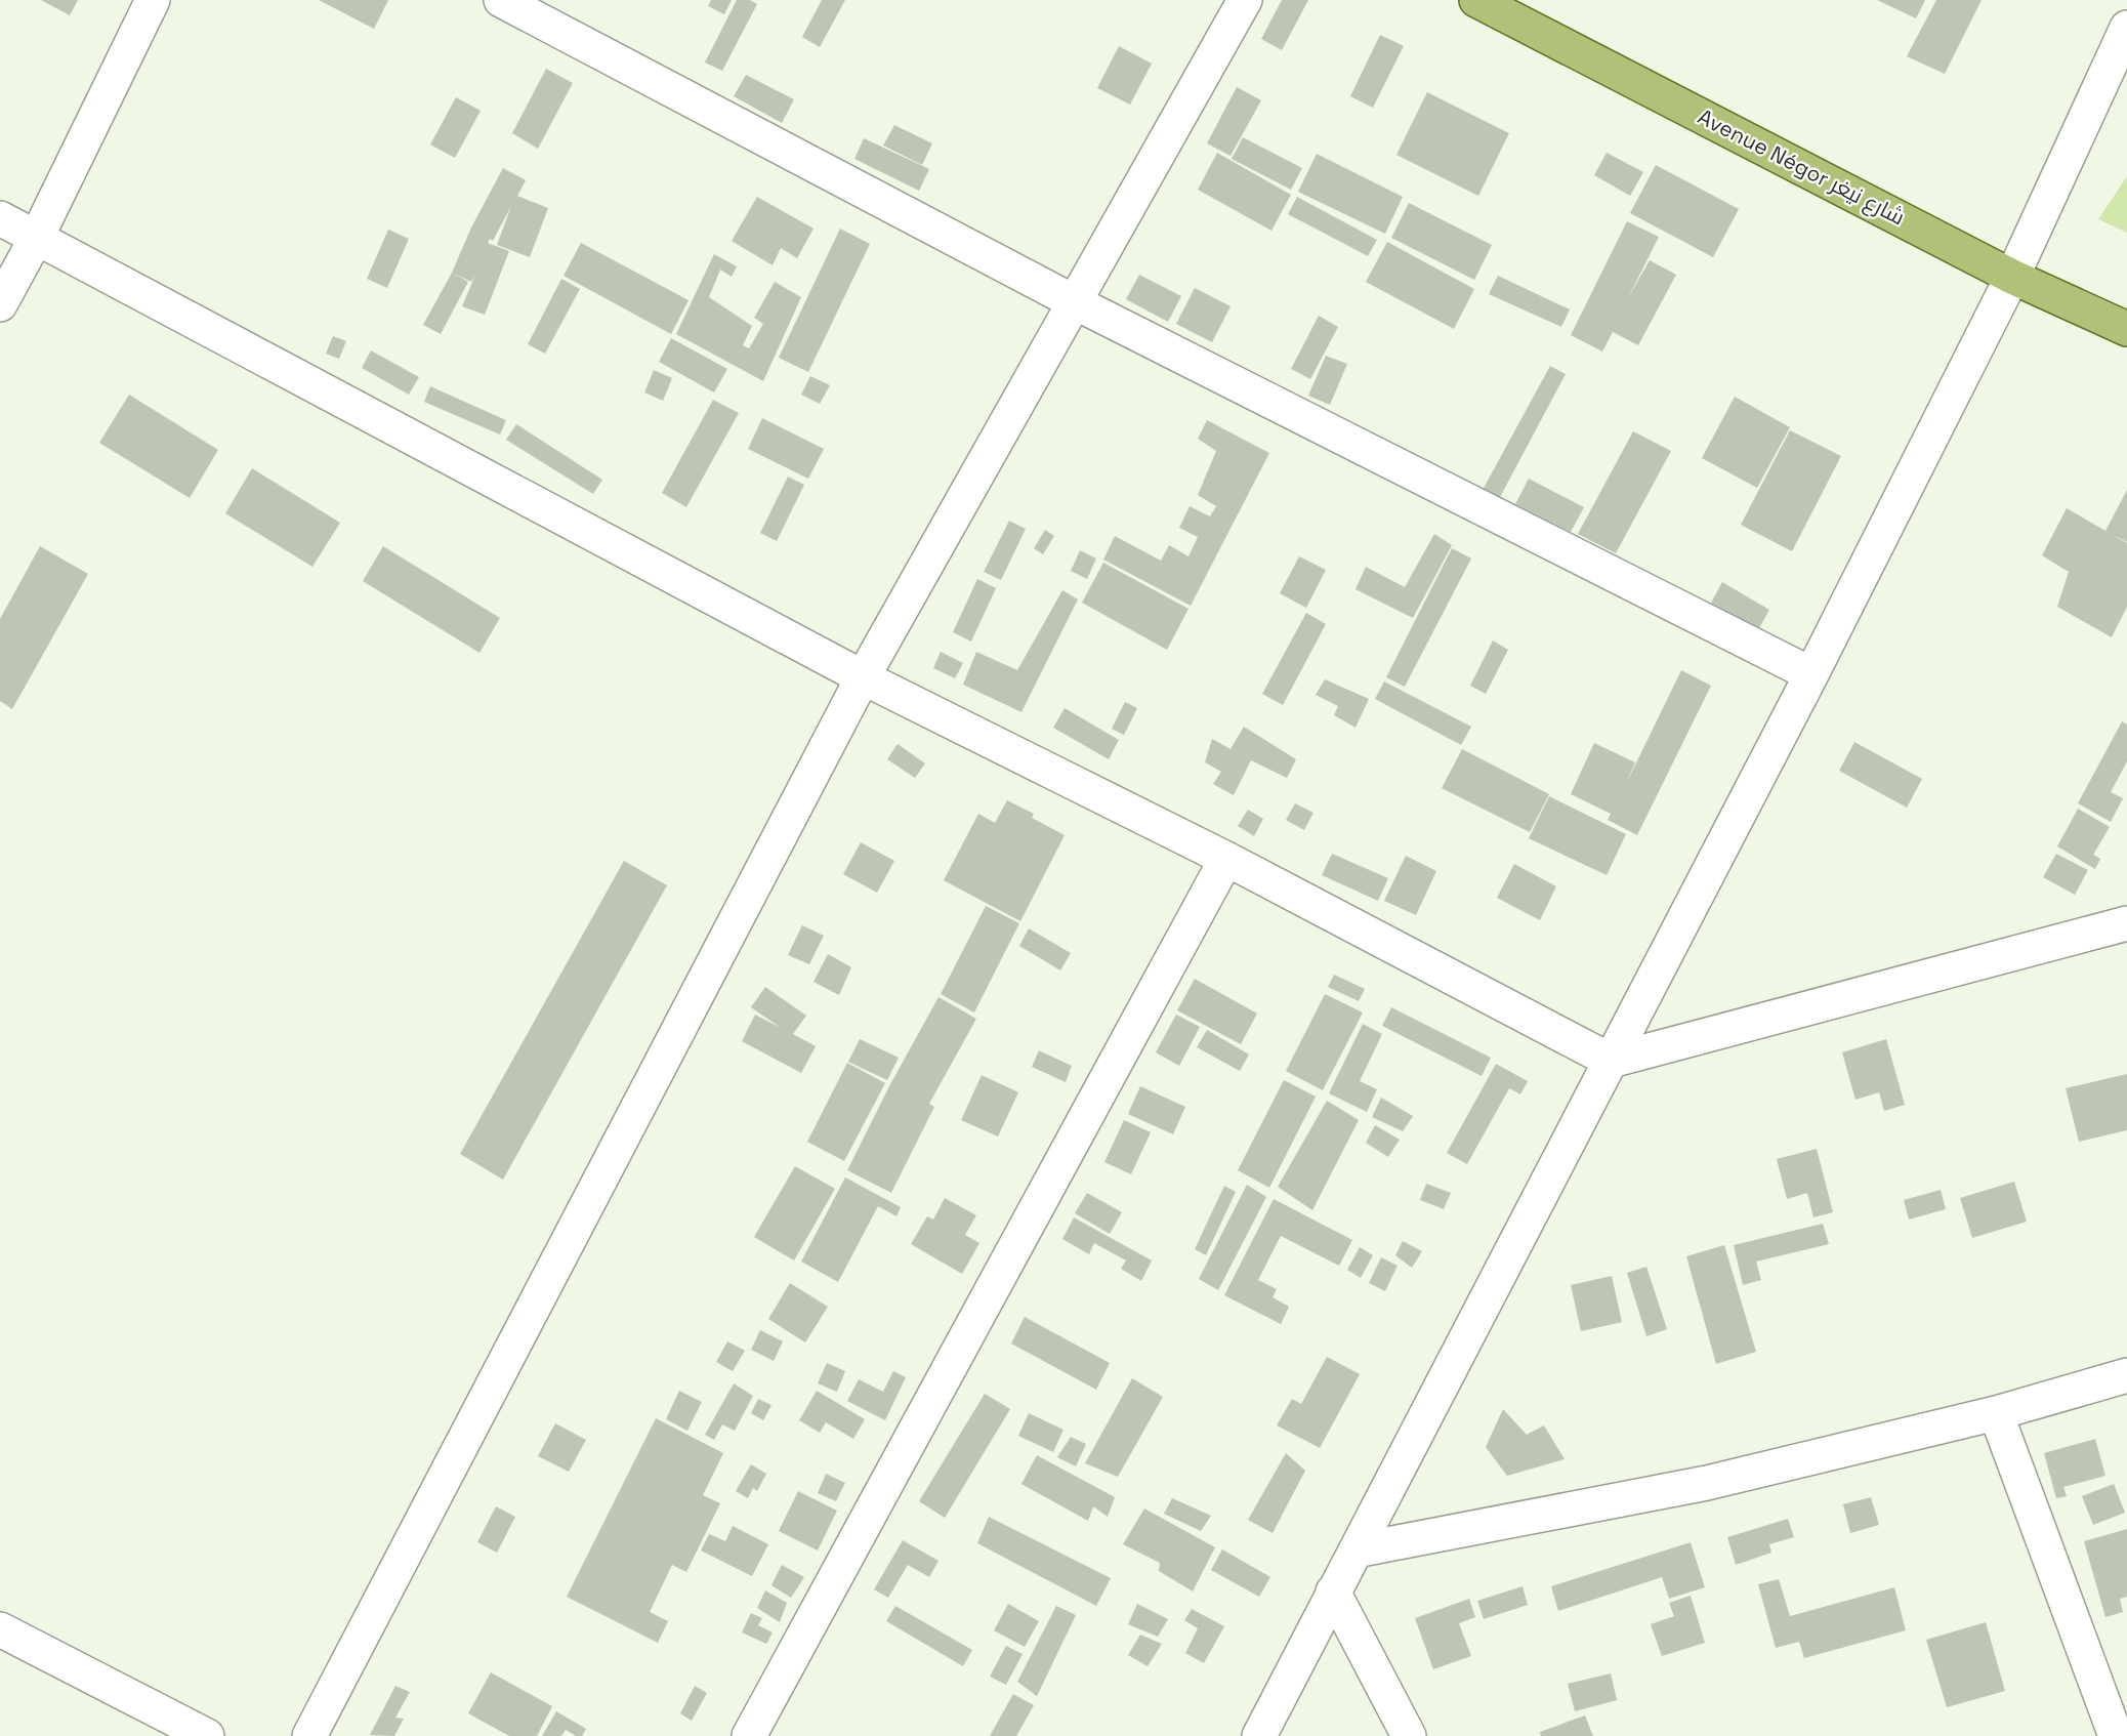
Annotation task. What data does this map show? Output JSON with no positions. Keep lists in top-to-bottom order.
{
  "streets": {
    "main road": ["Avenue Négor شارع نيغر"]
  }
}
